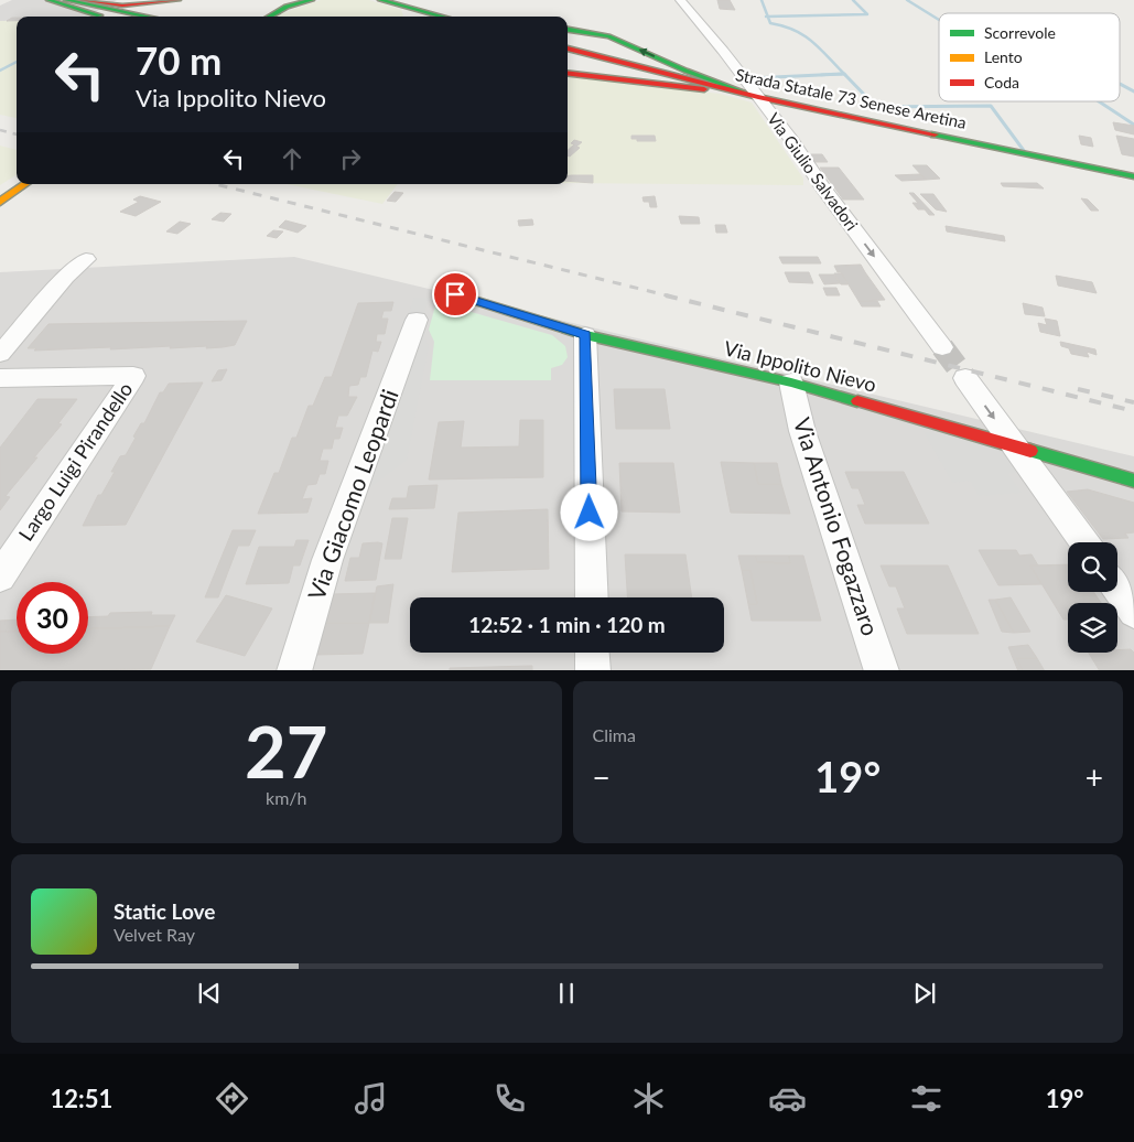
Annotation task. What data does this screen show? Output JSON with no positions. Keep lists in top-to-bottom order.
{
  "streets": {
    "main road": ["Strada Statale 73 Senese Aretina", "Via Ippolito Nievo"],
    "street": [
      "Via Giulio Salvadori",
      "Largo Luigi Pirandello",
      "Via Giacomo Leopardi",
      "Via Antonio Fogazzaro"
    ]
  },
  "crossings": [
    ["Strada Statale 73 Senese Aretina", "Via Giulio Salvadori"],
    ["Via Ippolito Nievo", "Via Antonio Fogazzaro"]
  ],
  "one_way": ["Via Giulio Salvadori"],
  "legend": ["Scorrevole", "Lento", "Coda"],
  "page": {
    "turn": ["70 m", "Via Ippolito Nievo"],
    "limit": "30",
    "trip": "12:52 · 1 min · 120 m",
    "tile": [
      ["27", "km/h"],
      "Clima"
    ],
    "heat": ["−", "19°", "+"],
    "song": ["Static Love", "Velvet Ray"],
    "tabs": ["12:51", "19°"]
  }
}
